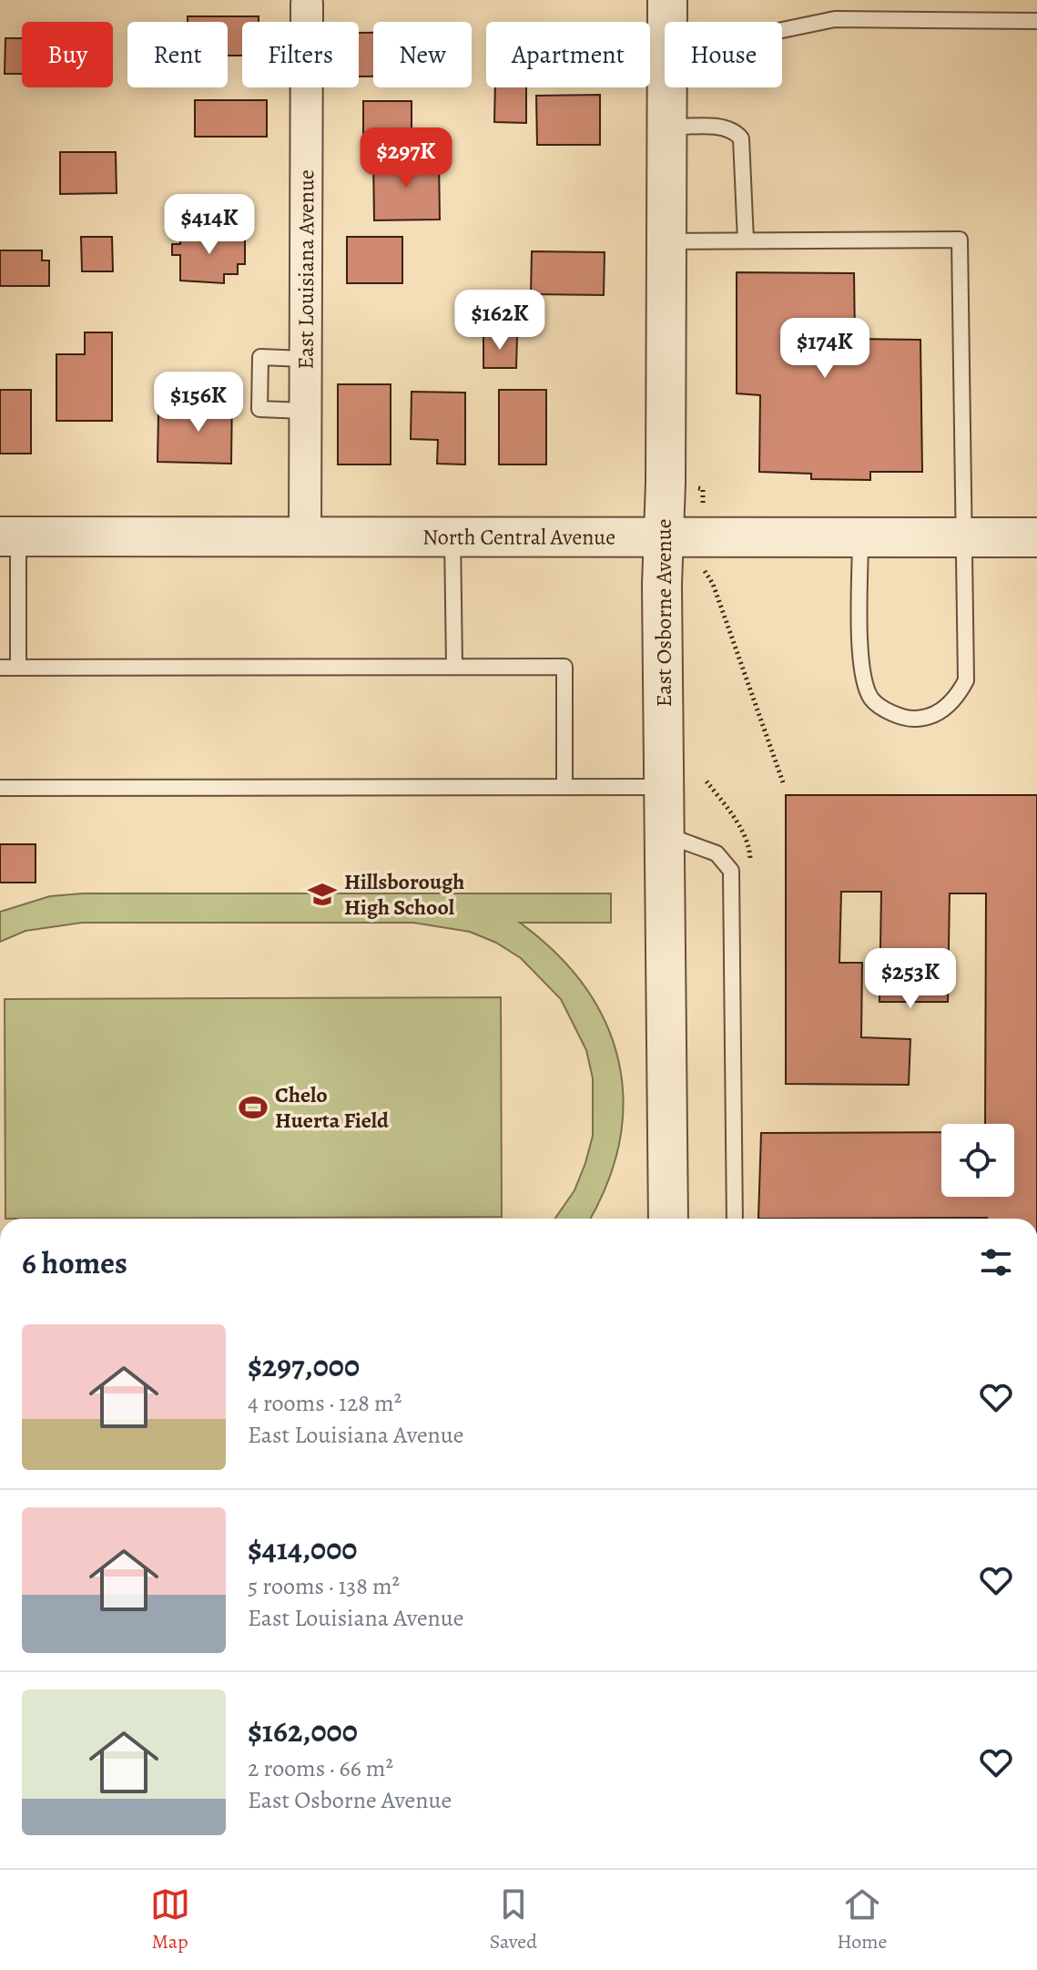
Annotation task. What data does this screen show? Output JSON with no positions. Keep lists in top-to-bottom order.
{
  "streets": {
    "street": ["East Louisiana Avenue", "North Central Avenue", "East Osborne Avenue"]
  },
  "crossings": [
    ["East Louisiana Avenue", "North Central Avenue"],
    ["North Central Avenue", "East Osborne Avenue"]
  ],
  "places": {
    "school or university": ["Hillsborough High School"],
    "sports": ["Chelo Huerta Field"]
  },
  "page": {
    "chip": [
      "Buy",
      "Rent",
      "Filters",
      "New",
      "Apartment",
      "House"
    ],
    "price": [
      "$297K",
      "$414K",
      "$162K",
      "$174K",
      "$156K",
      "$253K"
    ],
    "heading": "6 homes",
    "list": [
      {
        "name": "$297,000",
        "note": "4 rooms · 128 m² · East Louisiana Avenue"
      },
      {
        "name": "$414,000",
        "note": "5 rooms · 138 m² · East Louisiana Avenue"
      },
      {
        "name": "$162,000",
        "note": "2 rooms · 66 m² · East Osborne Avenue"
      }
    ],
    "tabs": ["Map", "Saved", "Home"]
  }
}
